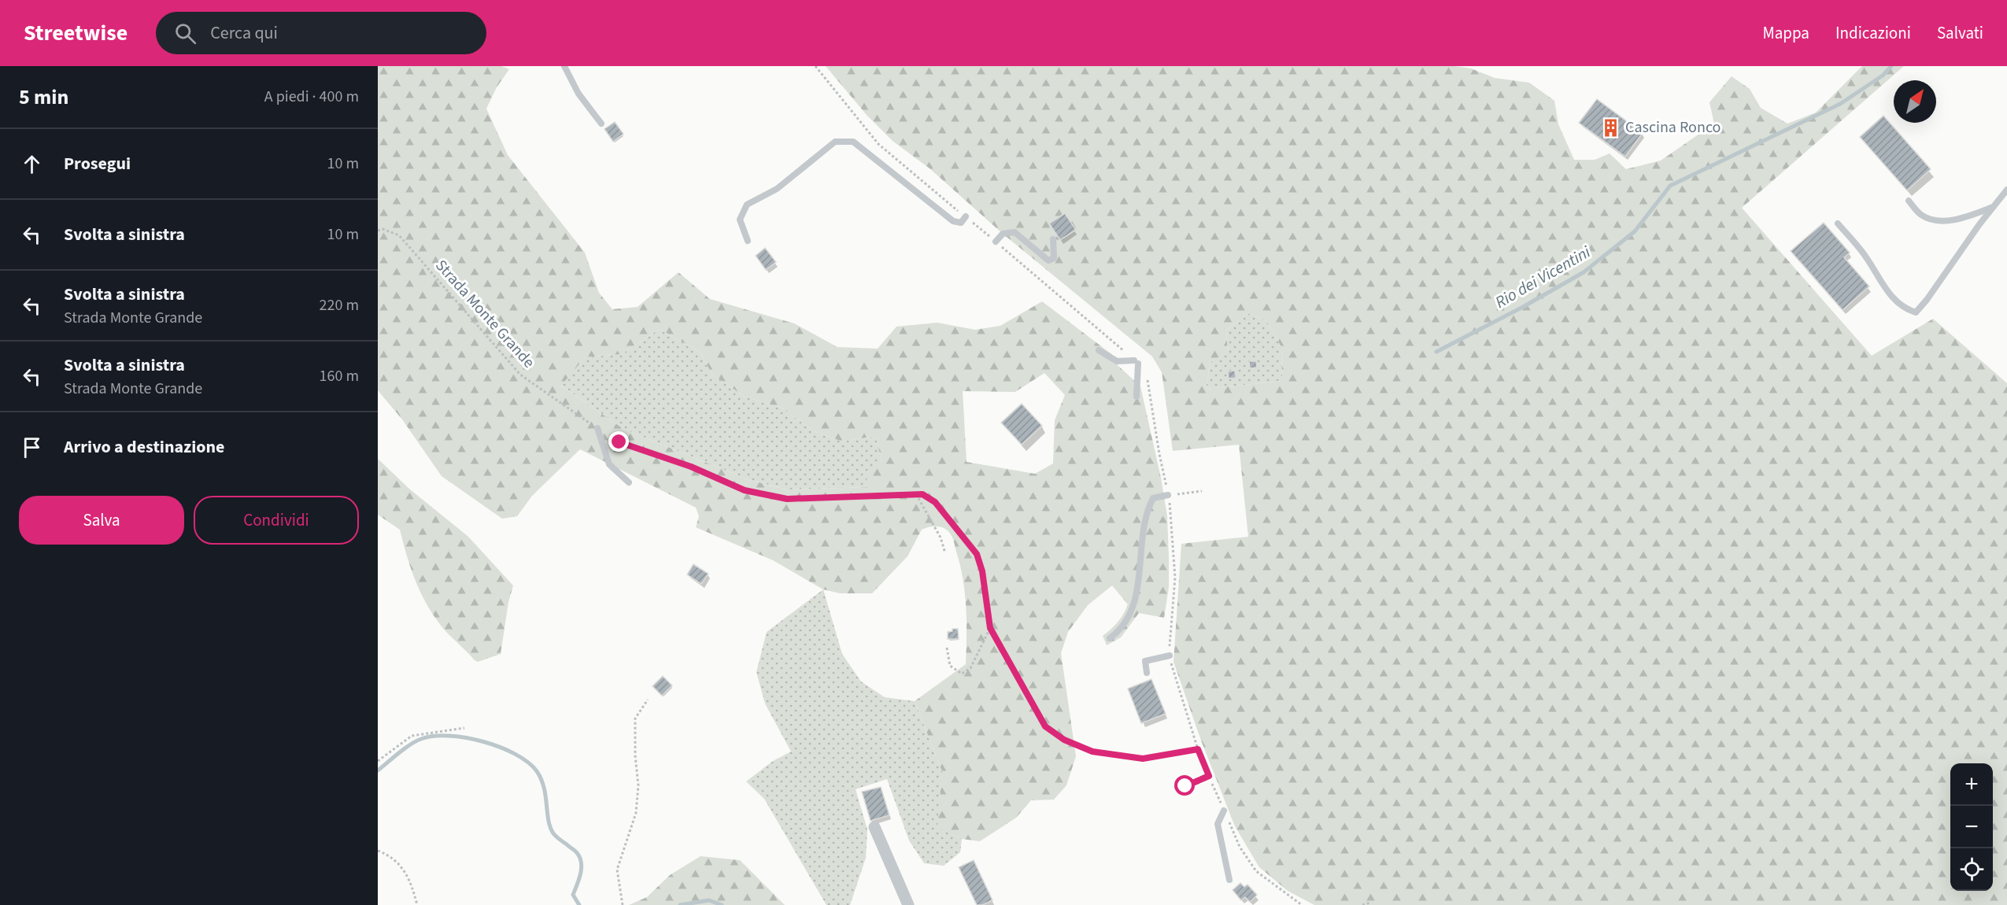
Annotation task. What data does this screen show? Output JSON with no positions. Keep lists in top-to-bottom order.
{
  "streets": {
    "path": ["Strada Monte Grande"]
  },
  "water": ["Rio dei Vicentini"],
  "places": {
    "building": ["Cascina Ronco"]
  },
  "north": "top right",
  "page": {
    "header": "Streetwise",
    "search": "Cerca qui",
    "nav": ["Mappa", "Indicazioni", "Salvati"],
    "heading": ["5 min", "A piedi · 400 m"],
    "list": [
      ["Prosegui", "10 m"],
      ["Svolta a sinistra", "10 m"],
      ["Svolta a sinistra", "Strada Monte Grande", "220 m"],
      ["Svolta a sinistra", "Strada Monte Grande", "160 m"],
      "Arrivo a destinazione"
    ],
    "buttons": ["Salva", "Condividi"],
    "map_buttons": ["+", "−"]
  }
}
